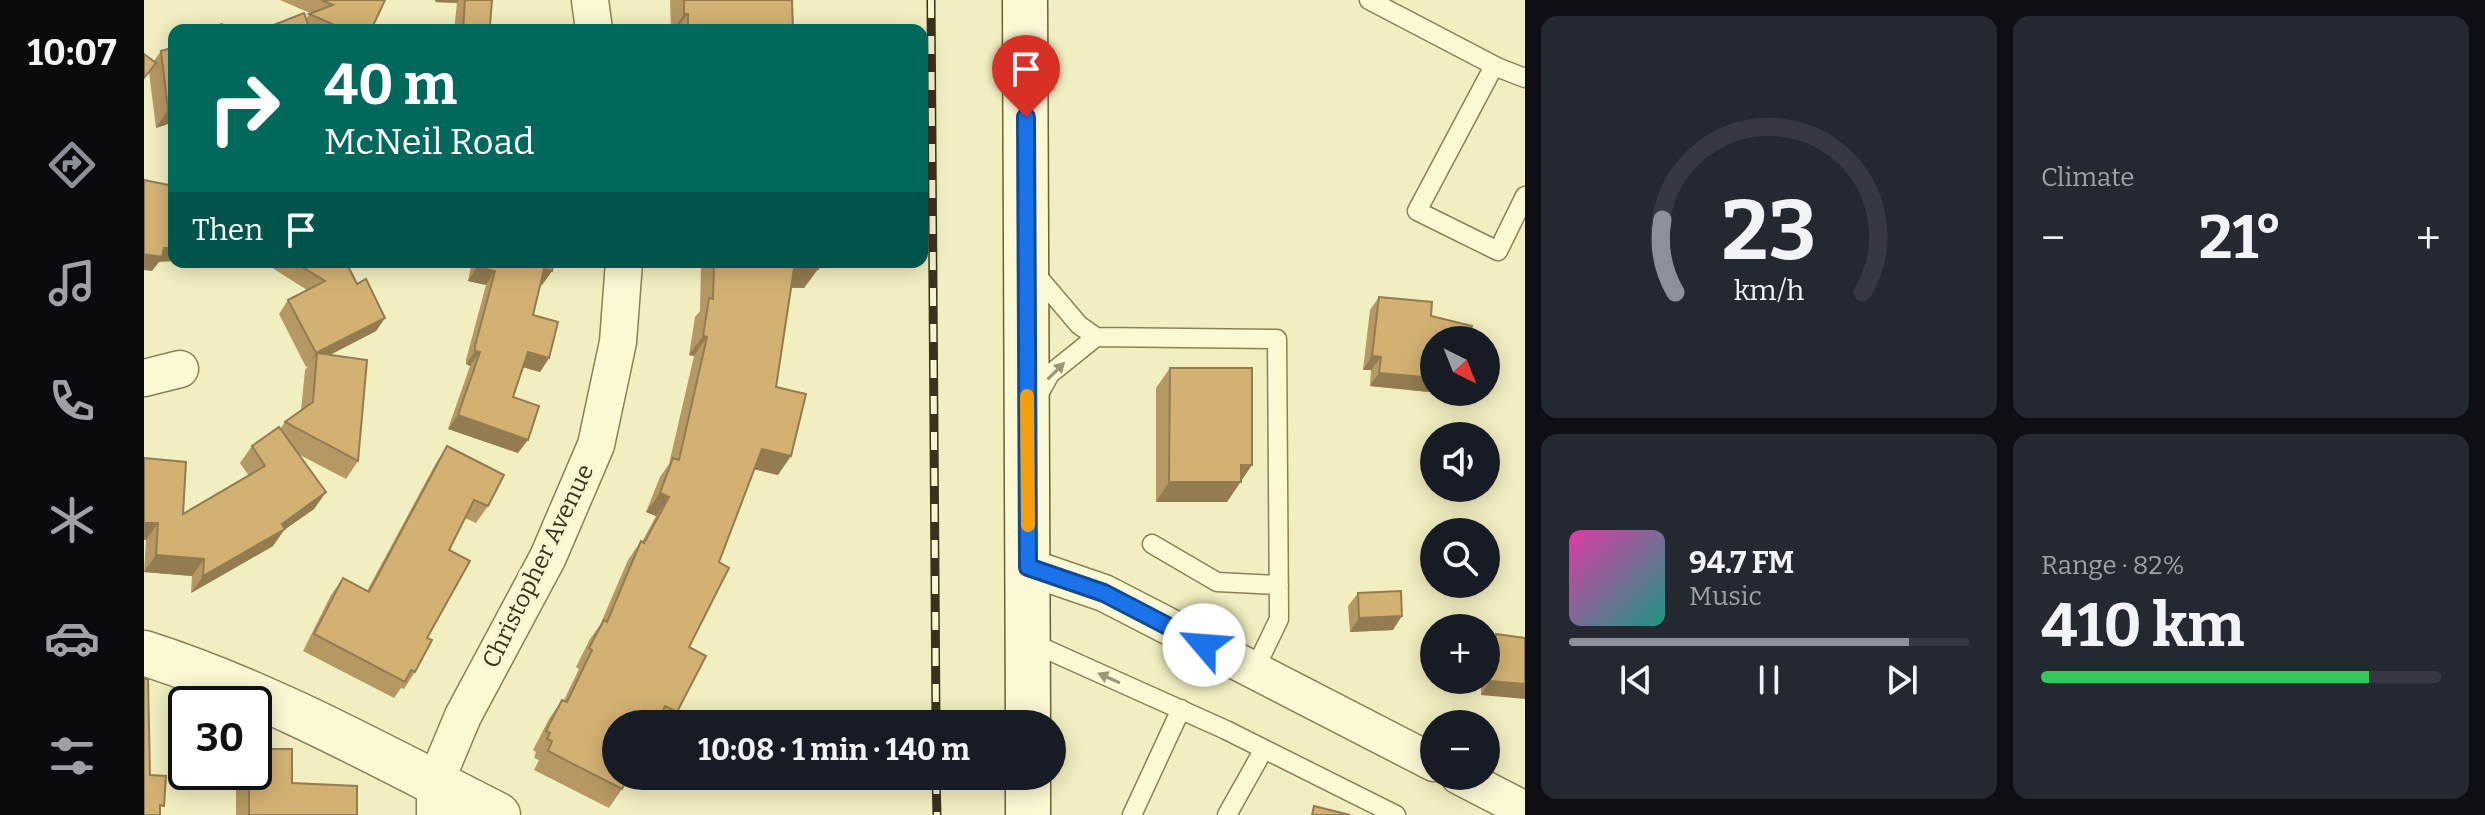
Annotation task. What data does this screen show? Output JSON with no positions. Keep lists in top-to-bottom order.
{
  "streets": {
    "street": ["Christopher Avenue"]
  },
  "north": "bottom right",
  "page": {
    "tabs": "10:07",
    "tile": [
      "Climate",
      ["Range · 82%", "410 km"]
    ],
    "turn": ["40 m", "McNeil Road"],
    "then": "Then",
    "heat": ["−", "21°", "+"],
    "map_buttons": ["+", "−"],
    "song": ["94.7 FM", "Music"],
    "limit": "30",
    "trip": "10:08 · 1 min · 140 m",
    "gauge": ["23", "km/h"]
  }
}
